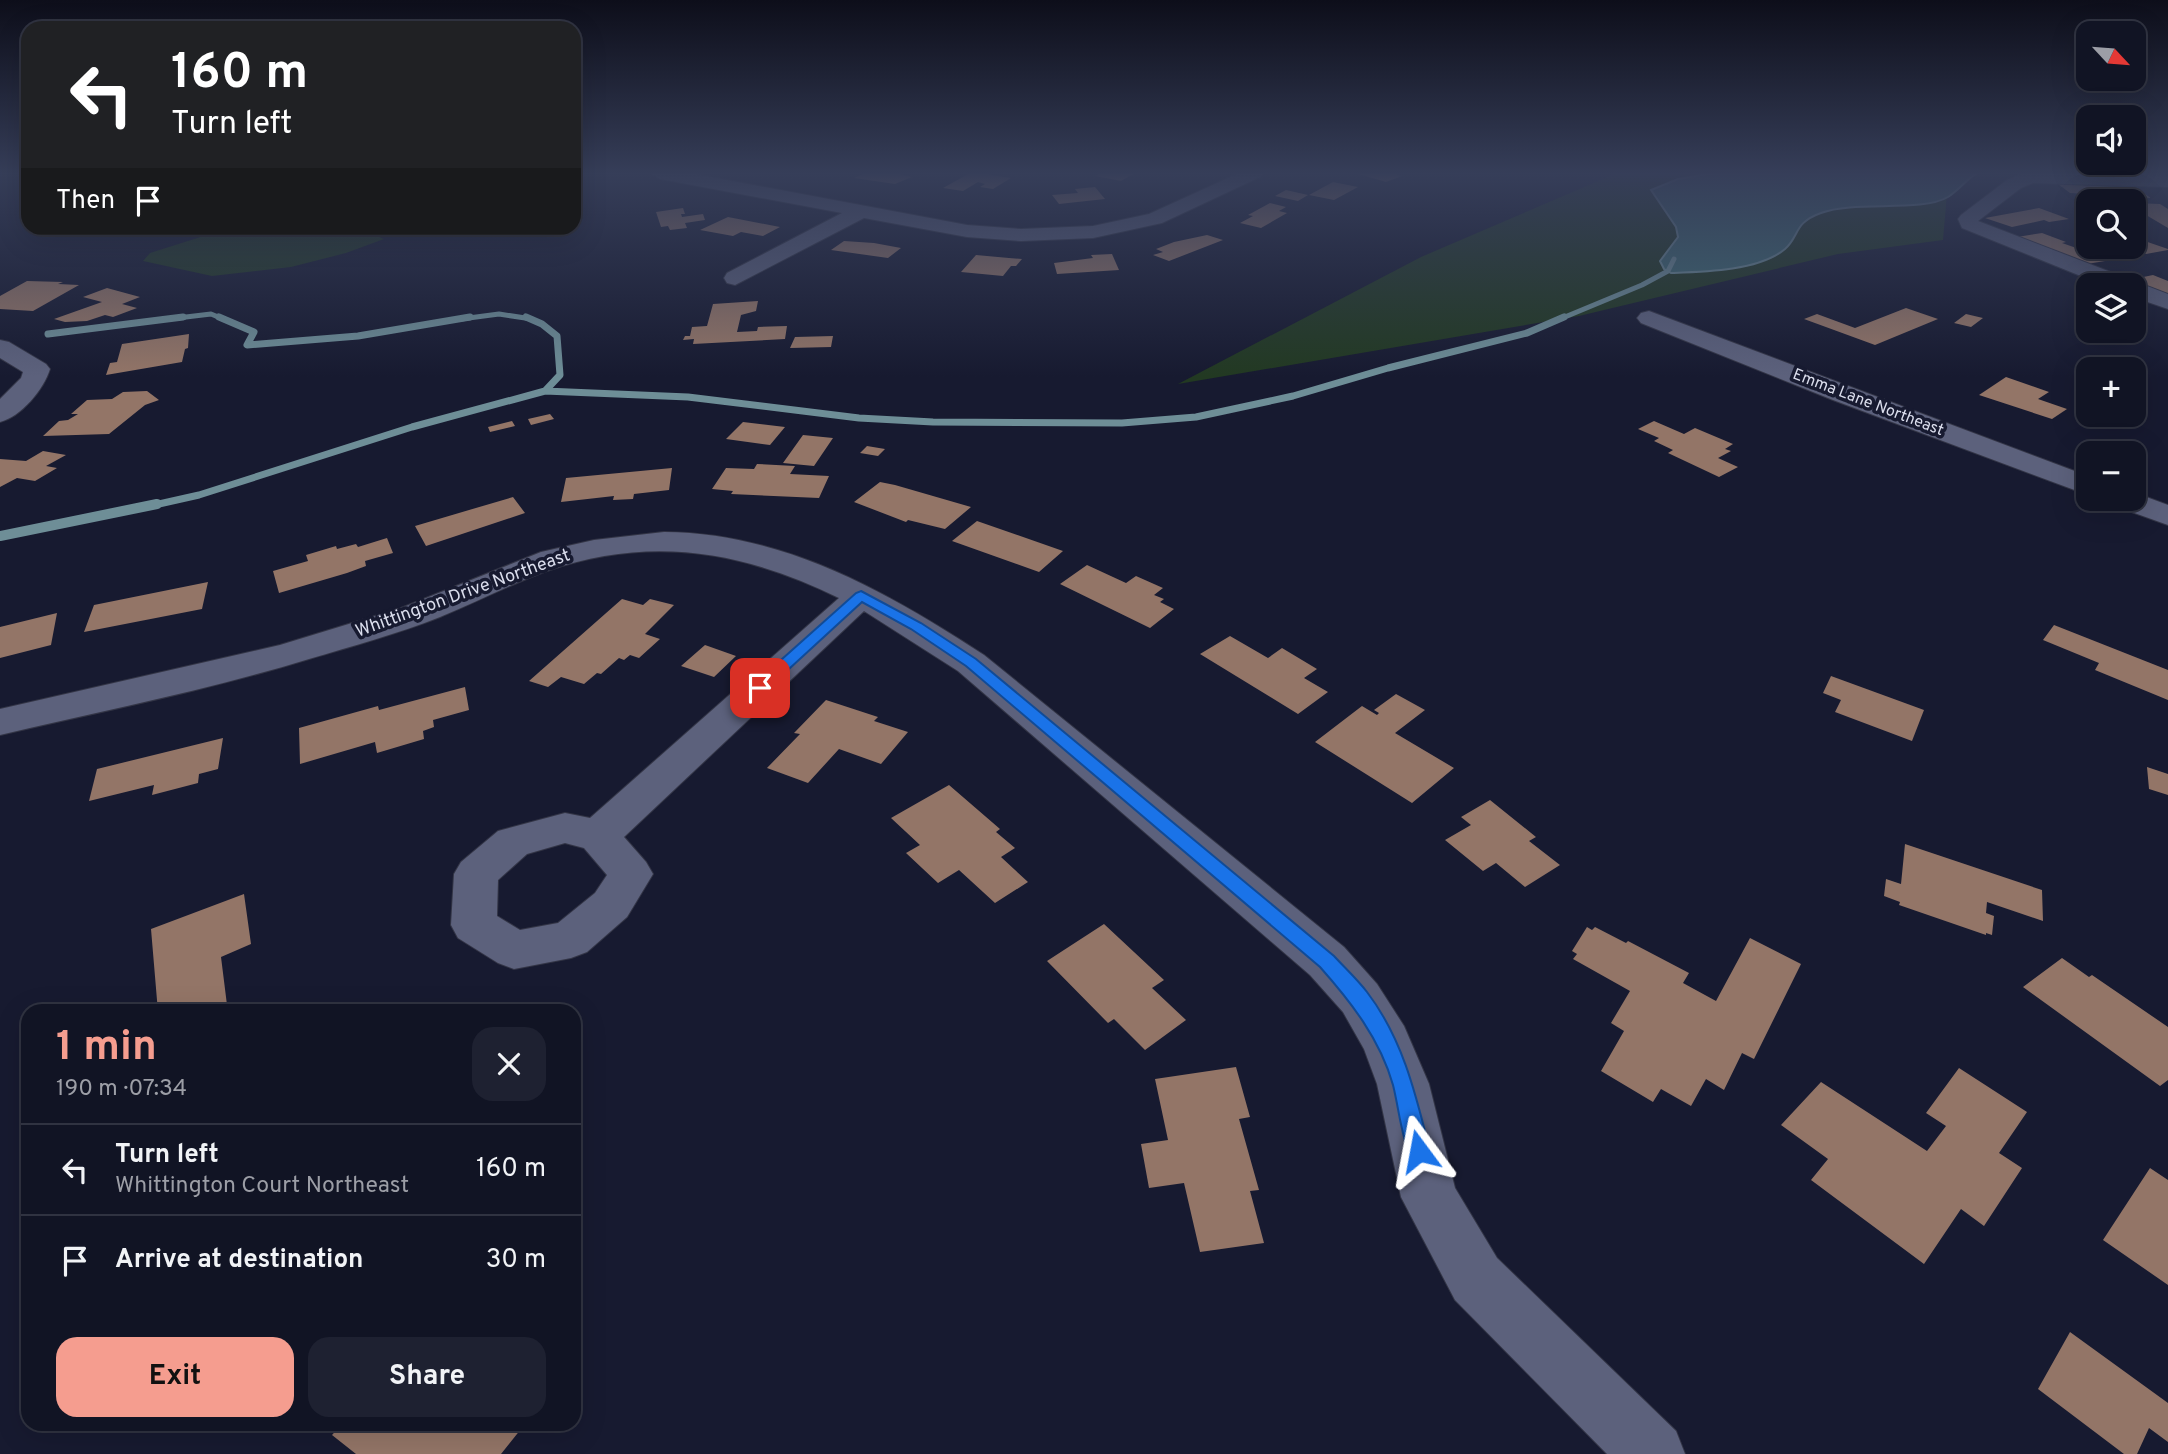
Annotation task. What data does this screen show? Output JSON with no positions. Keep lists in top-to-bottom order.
{
  "streets": {
    "street": ["Emma Lane Northeast", "Whittington Drive Northeast"]
  },
  "north": "bottom right",
  "page": {
    "map_buttons": ["+", "−"],
    "turn": ["160 m", "Turn left"],
    "then": "Then",
    "heading": ["1 min", "190 m · 07:34"],
    "list": [
      {
        "name": "Turn left",
        "note": "Whittington Court Northeast",
        "value": "160 m"
      },
      {
        "name": "Arrive at destination",
        "value": "30 m"
      }
    ],
    "buttons": ["Exit", "Share"]
  }
}
